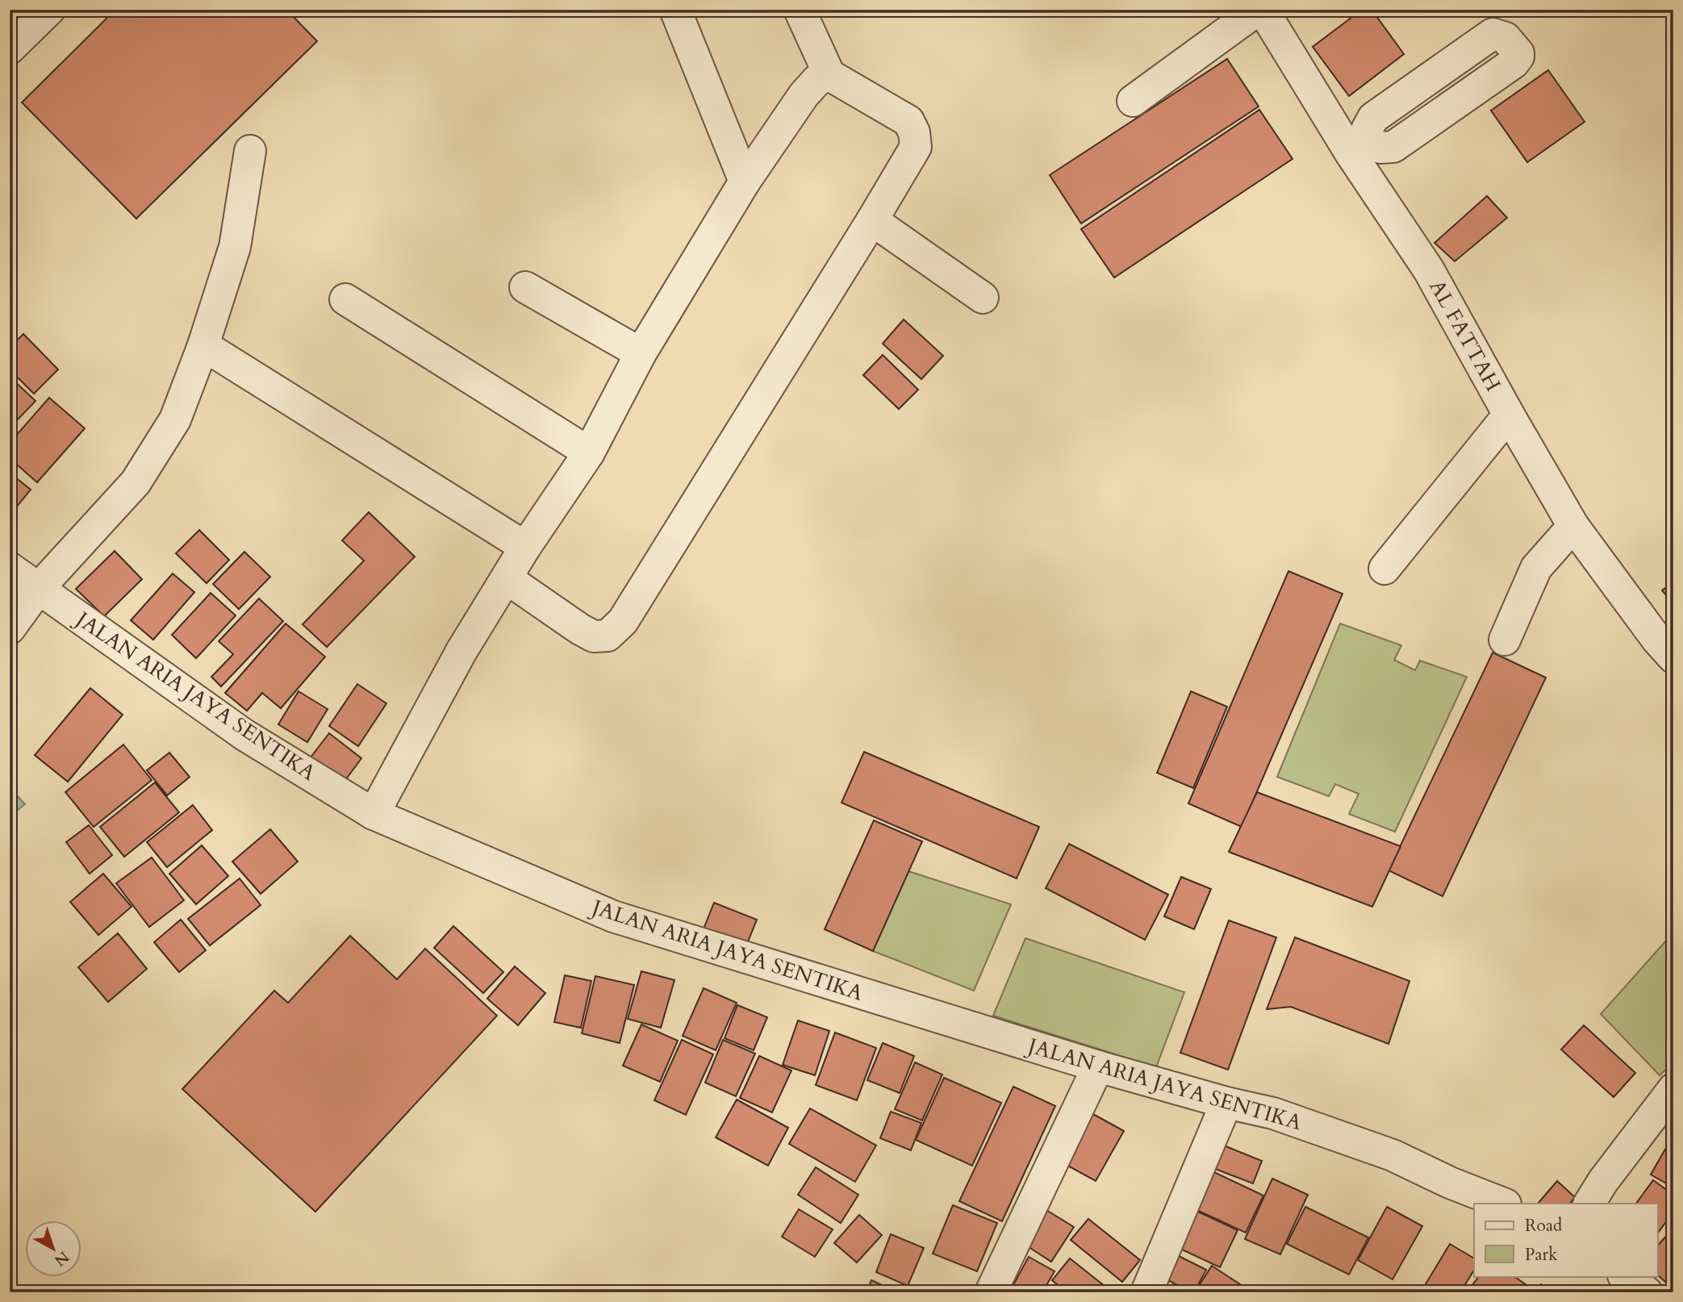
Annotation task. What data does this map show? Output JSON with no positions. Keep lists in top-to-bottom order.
{
  "streets": {
    "street": ["AL FATTAH", "JALAN ARIA JAYA SENTIKA"]
  },
  "legend": ["Road", "Park"],
  "north": "bottom right"
}
